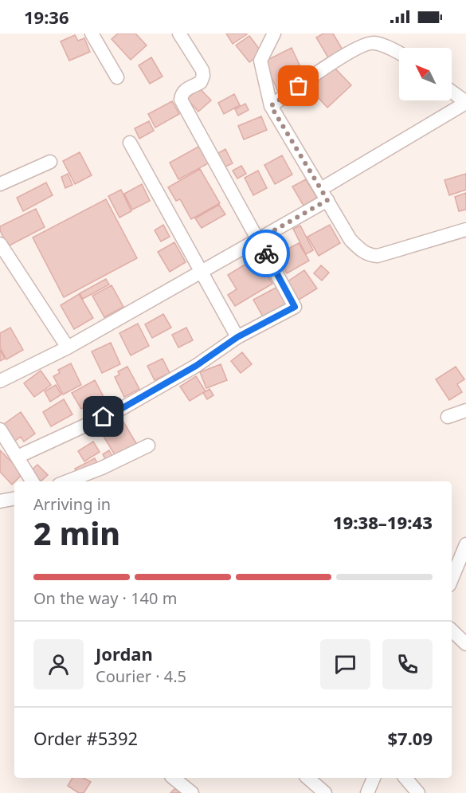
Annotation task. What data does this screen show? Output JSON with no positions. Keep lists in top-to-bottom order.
{
  "north": "top left",
  "page": {
    "status": "19:36",
    "heading": ["2 min", "Arriving in", "19:38–19:43"],
    "panel": [
      "Jordan",
      "Courier · 4.5",
      "Order #5392",
      "$7.09"
    ],
    "bar": "On the way · 140 m"
  }
}
